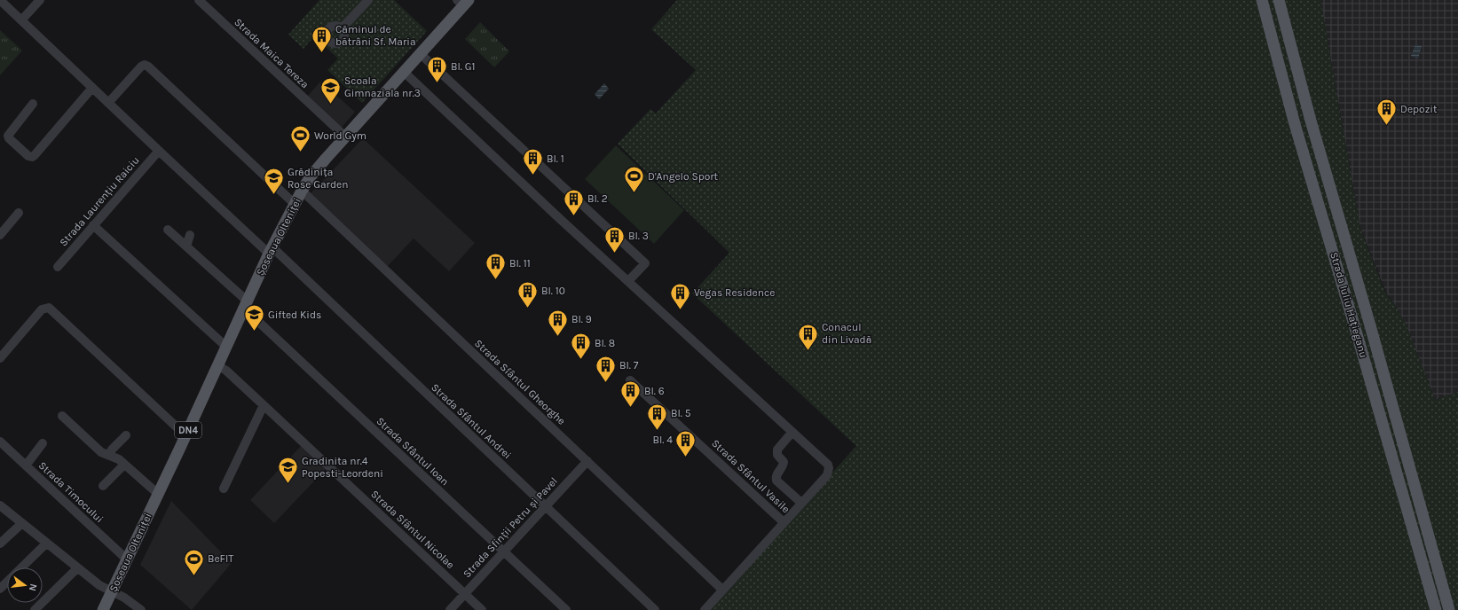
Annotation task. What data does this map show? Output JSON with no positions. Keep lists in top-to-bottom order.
{
  "streets": {
    "main road": ["Șoseaua Olteniței", "Strada Iuliu Hațieganu", "DN4"],
    "street": [
      "Strada Maica Tereza",
      "Strada Laurențiu Raiciu",
      "Strada Sfântul Gheorghe",
      "Strada Sfântul Andrei",
      "Strada Sfântul Ioan",
      "Strada Sfântul Vasile",
      "Strada Timocului",
      "Strada Sfinții Petru și Pavel",
      "Strada Sfântul Nicolae"
    ]
  },
  "crossings": [
    ["Strada Maica Tereza", "Șoseaua Olteniței"],
    ["Șoseaua Olteniței", "Strada Sfântul Gheorghe"],
    ["Șoseaua Olteniței", "Strada Sfântul Andrei"],
    ["Șoseaua Olteniței", "Strada Sfântul Ioan"],
    ["Șoseaua Olteniței", "Strada Timocului"],
    ["Șoseaua Olteniței", "Strada Sfântul Nicolae"],
    ["Strada Sfântul Gheorghe", "Strada Sfântul Vasile"],
    ["Strada Sfântul Gheorghe", "Strada Sfinții Petru și Pavel"],
    ["Strada Sfântul Andrei", "Strada Sfinții Petru și Pavel"],
    ["Strada Sfântul Ioan", "Strada Sfinții Petru și Pavel"],
    ["Strada Sfinții Petru și Pavel", "Strada Sfântul Nicolae"]
  ],
  "places": {
    "building": [
      "Căminul de bătrâni Sf. Maria",
      "Bl. G1",
      "Depozit",
      "Bl. 1",
      "Bl. 2",
      "Bl. 3",
      "Bl. 11",
      "Bl. 10",
      "Vegas Residence",
      "Bl. 9",
      "Conacul din Livadă",
      "Bl. 8",
      "Bl. 7",
      "Bl. 6",
      "Bl. 5",
      "Bl. 4"
    ],
    "school or university": [
      "Scoala Gimnaziala nr.3",
      "Grădinița Rose Garden",
      "Gifted Kids",
      "Gradinita nr.4 Popesti-Leordeni"
    ],
    "sports": ["World Gym", "D'Angelo Sport", "BeFIT"]
  },
  "north": "right"
}
